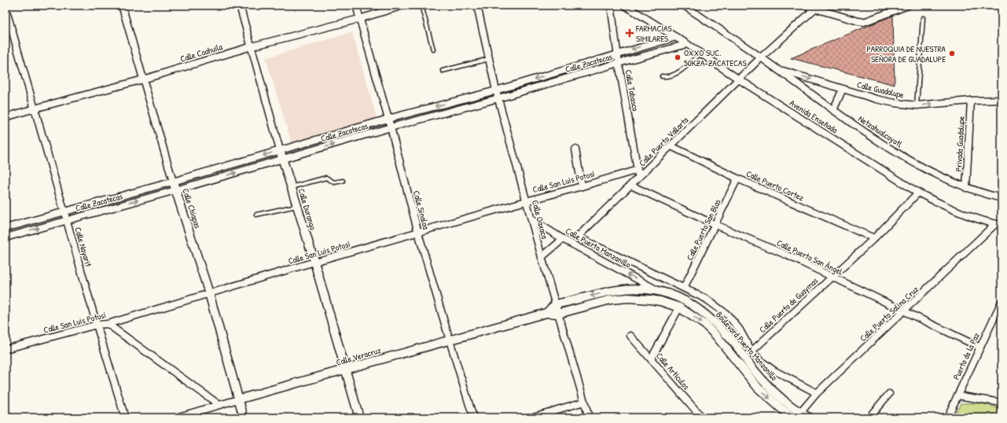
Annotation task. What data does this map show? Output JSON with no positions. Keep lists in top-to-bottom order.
{
  "streets": {
    "street": [
      "Calle Coahuila",
      "Calle Zacatecas",
      "Calle Guadalupe",
      "Calle Tabasco",
      "Avenida Enseñada",
      "Netzahualcoyotl",
      "Calle Puerto Vallarta",
      "Privada Guadalupe",
      "Calle San Luis Potosí",
      "Calle Puerto Cortez",
      "Calle Chiapas",
      "Calle Durango",
      "Calle Sinaloa",
      "Calle Oaxaca",
      "Calle Puerto San Blas",
      "Calle Nayarit",
      "Calle Puerto Manzanillo",
      "Calle Puerto San Ángel",
      "Calle Puerto de Guaymas",
      "Calle Puerto Salina Cruz",
      "Boulevard Puerto Manzanillo",
      "Calle Veracruz",
      "Puerto de la Paz",
      "Calle Artículos"
    ]
  },
  "crossings": [
    ["Calle Coahuila", "Calle Chiapas"],
    ["Calle Coahuila", "Calle Durango"],
    ["Calle Coahuila", "Calle Sinaloa"],
    ["Calle Coahuila", "Calle Nayarit"],
    ["Calle Zacatecas", "Calle Tabasco"],
    ["Calle Zacatecas", "Avenida Enseñada"],
    ["Calle Zacatecas", "Calle Chiapas"],
    ["Calle Zacatecas", "Calle Durango"],
    ["Calle Zacatecas", "Calle Sinaloa"],
    ["Calle Zacatecas", "Calle Oaxaca"],
    ["Calle Zacatecas", "Calle Nayarit"],
    ["Calle Guadalupe", "Netzahualcoyotl"],
    ["Calle Guadalupe", "Privada Guadalupe"],
    ["Calle Tabasco", "Calle Puerto Vallarta"],
    ["Calle Tabasco", "Calle San Luis Potosí"],
    ["Avenida Enseñada", "Calle Puerto Vallarta"],
    ["Avenida Enseñada", "Calle Puerto de Guaymas"],
    ["Avenida Enseñada", "Calle Puerto Salina Cruz"],
    ["Netzahualcoyotl", "Calle Puerto Vallarta"],
    ["Netzahualcoyotl", "Privada Guadalupe"],
    ["Calle Puerto Vallarta", "Calle Puerto Cortez"],
    ["Calle Puerto Vallarta", "Calle Puerto San Blas"],
    ["Calle Puerto Vallarta", "Calle Puerto San Ángel"],
    ["Calle San Luis Potosí", "Calle Chiapas"],
    ["Calle San Luis Potosí", "Calle Durango"],
    ["Calle San Luis Potosí", "Calle Sinaloa"],
    ["Calle San Luis Potosí", "Calle Oaxaca"],
    ["Calle San Luis Potosí", "Calle Nayarit"],
    ["Calle Puerto Cortez", "Calle Puerto San Blas"],
    ["Calle Puerto Cortez", "Calle Puerto de Guaymas"],
    ["Calle Chiapas", "Calle Veracruz"],
    ["Calle Durango", "Calle Veracruz"],
    ["Calle Sinaloa", "Calle Veracruz"],
    ["Calle Oaxaca", "Calle Puerto Manzanillo"],
    ["Calle Oaxaca", "Boulevard Puerto Manzanillo"],
    ["Calle Oaxaca", "Calle Veracruz"],
    ["Calle Puerto San Blas", "Calle Puerto San Ángel"],
    ["Calle Puerto Manzanillo", "Boulevard Puerto Manzanillo"],
    ["Calle Puerto San Ángel", "Calle Puerto de Guaymas"],
    ["Calle Puerto San Ángel", "Calle Puerto Salina Cruz"],
    ["Calle Puerto San Ángel", "Puerto de la Paz"],
    ["Calle Puerto Salina Cruz", "Boulevard Puerto Manzanillo"],
    ["Boulevard Puerto Manzanillo", "Calle Veracruz"]
  ],
  "one_way": ["Calle Guadalupe", "Calle Puerto Manzanillo"],
  "places": {
    "health": ["FARMACIAS SIMILARES"],
    "other": ["PARROQUIA DE NUESTRA SEÑORA DE GUADALUPE", "OXXO SUC. 50KZA-ZACATECAS"]
  }
}
